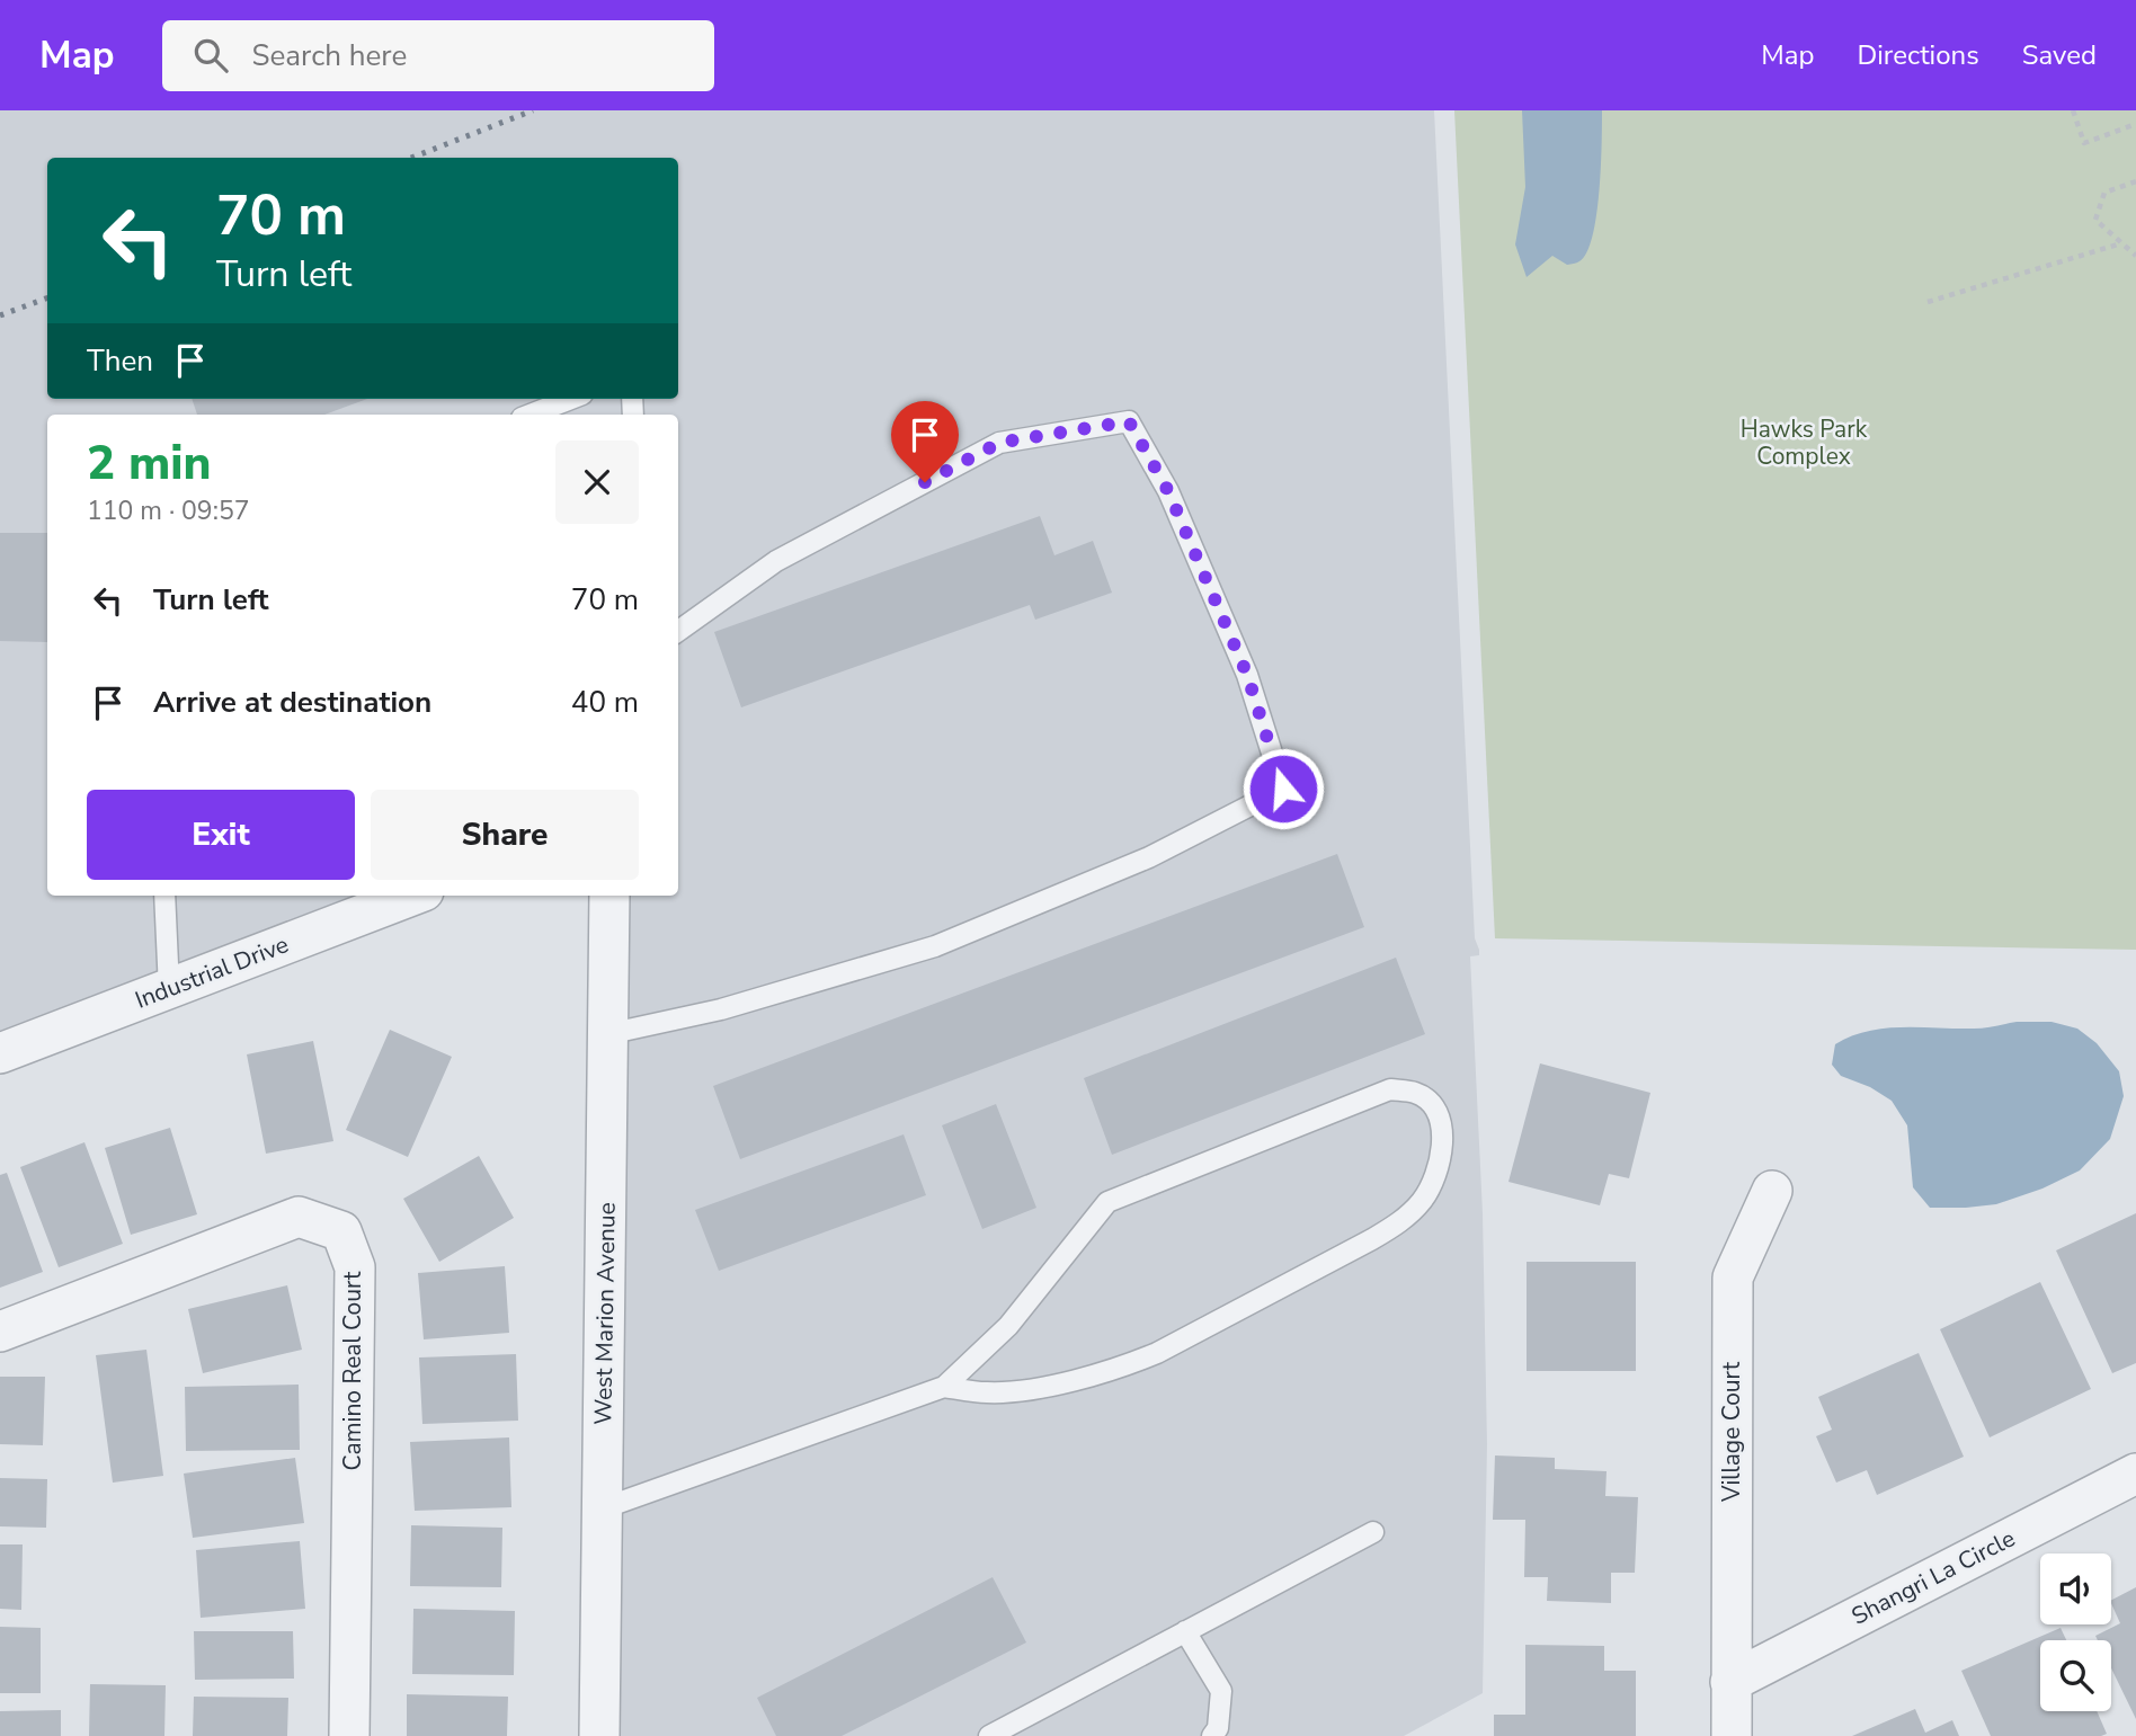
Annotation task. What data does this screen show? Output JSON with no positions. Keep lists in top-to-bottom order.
{
  "streets": {
    "street": [
      "Industrial Drive",
      "West Marion Avenue",
      "Camino Real Court",
      "Village Court",
      "Shangri La Circle"
    ]
  },
  "crossings": [
    ["Village Court", "Shangri La Circle"]
  ],
  "parks": ["Hawks Park Complex"],
  "page": {
    "header": "Map",
    "search": "Search here",
    "nav": ["Map", "Directions", "Saved"],
    "turn": ["70 m", "Turn left"],
    "then": "Then",
    "heading": ["2 min", "110 m · 09:57"],
    "list": [
      {
        "name": "Turn left",
        "value": "70 m"
      },
      {
        "name": "Arrive at destination",
        "value": "40 m"
      }
    ],
    "buttons": ["Exit", "Share"]
  }
}
